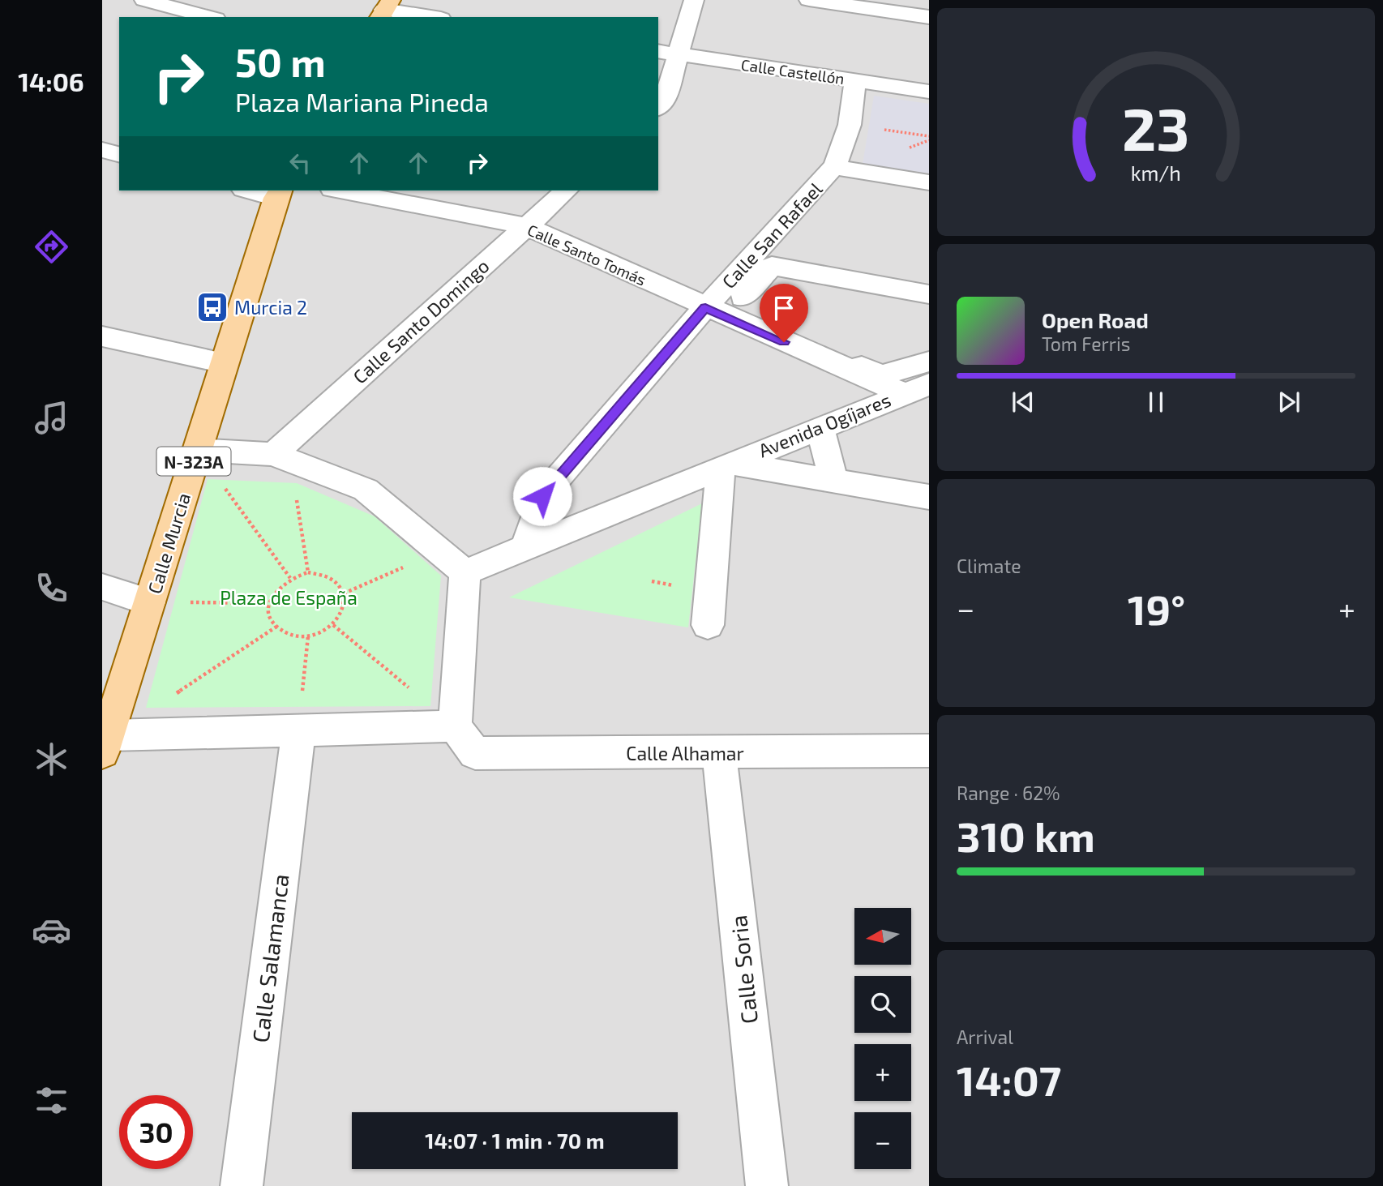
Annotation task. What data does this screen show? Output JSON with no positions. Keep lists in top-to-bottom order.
{
  "streets": {
    "main road": ["N-323A", "Calle Murcia"],
    "street": [
      "Calle Castellón",
      "Calle San Rafael",
      "Calle Santo Tomás",
      "Calle Santo Domingo",
      "Avenida Ogíjares",
      "Calle Alhamar",
      "Calle Salamanca",
      "Calle Soria"
    ]
  },
  "crossings": [
    ["Calle San Rafael", "Calle Santo Tomás"],
    ["Calle San Rafael", "Avenida Ogíjares"],
    ["Calle Santo Tomás", "Calle Santo Domingo"],
    ["Calle Santo Tomás", "Avenida Ogíjares"],
    ["Calle Alhamar", "Calle Soria"]
  ],
  "parks": ["Plaza de España"],
  "places": {
    "bus stop": ["Murcia 2"]
  },
  "north": "left",
  "page": {
    "tabs": "14:06",
    "turn": ["50 m", "Plaza Mariana Pineda"],
    "song": ["Open Road", "Tom Ferris"],
    "tile": [
      "Climate",
      ["Range · 62%", "310 km"],
      ["Arrival", "14:07"]
    ],
    "heat": ["−", "19°", "+"],
    "map_buttons": ["+", "−"],
    "limit": "30",
    "trip": "14:07 · 1 min · 70 m",
    "gauge": ["23", "km/h"]
  }
}
